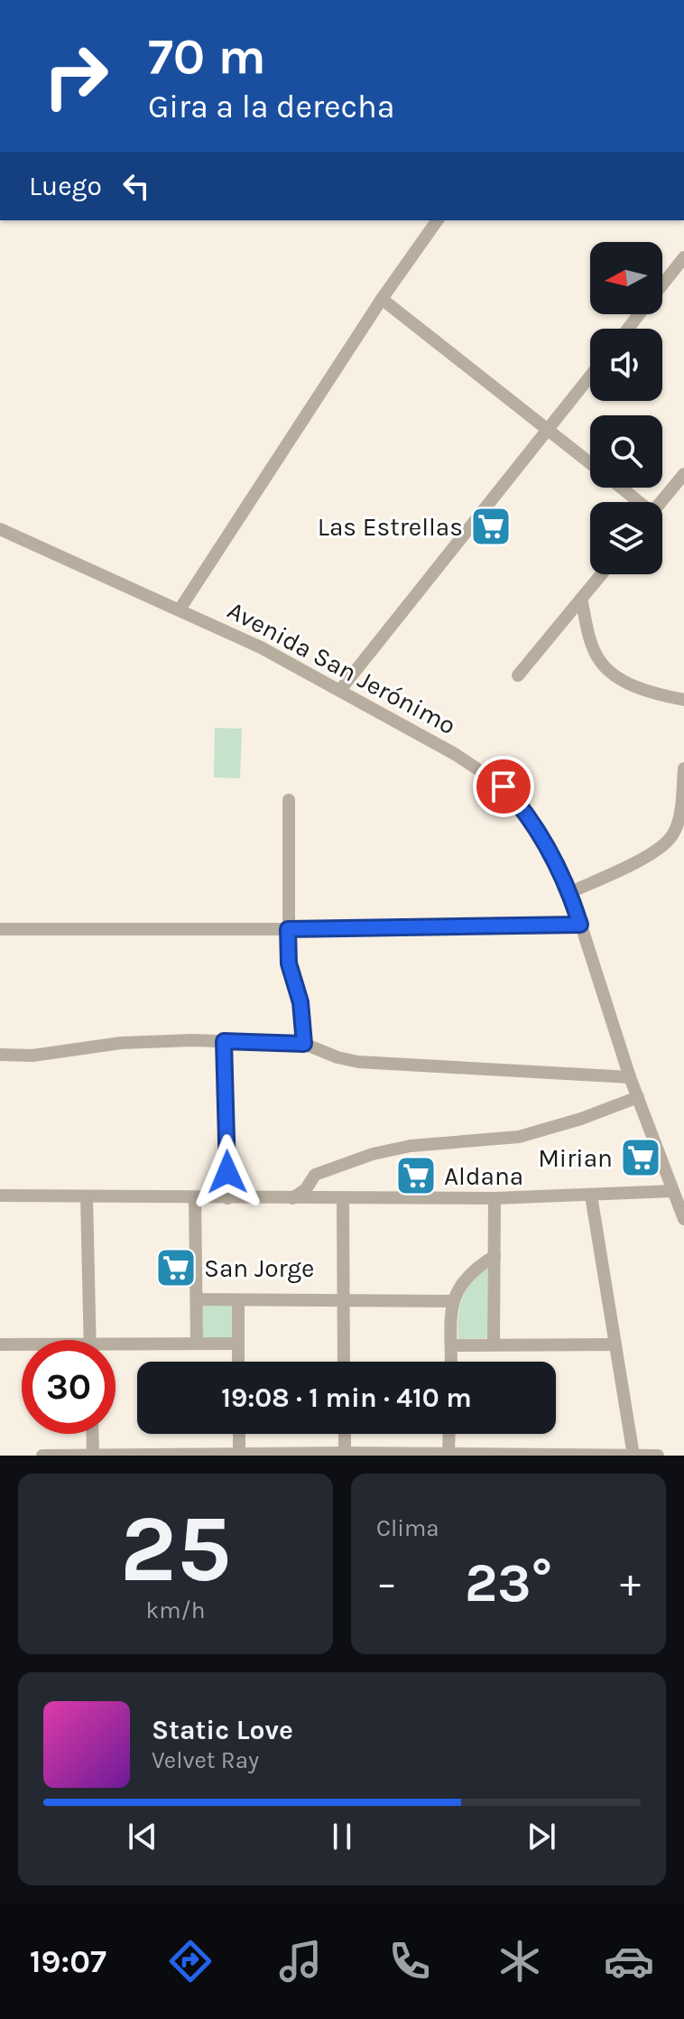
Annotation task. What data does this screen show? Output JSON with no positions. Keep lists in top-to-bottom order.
{
  "streets": {
    "street": ["Avenida San Jerónimo"]
  },
  "places": {
    "supermarket": [
      "Las Estrellas",
      "Mirian",
      "Aldana",
      "San Jorge"
    ]
  },
  "north": "left",
  "page": {
    "turn": ["70 m", "Gira a la derecha"],
    "then": "Luego",
    "limit": "30",
    "trip": "19:08 · 1 min · 410 m",
    "tile": [
      ["25", "km/h"],
      "Clima"
    ],
    "heat": ["−", "23°", "+"],
    "song": ["Static Love", "Velvet Ray"],
    "tabs": "19:07"
  }
}
